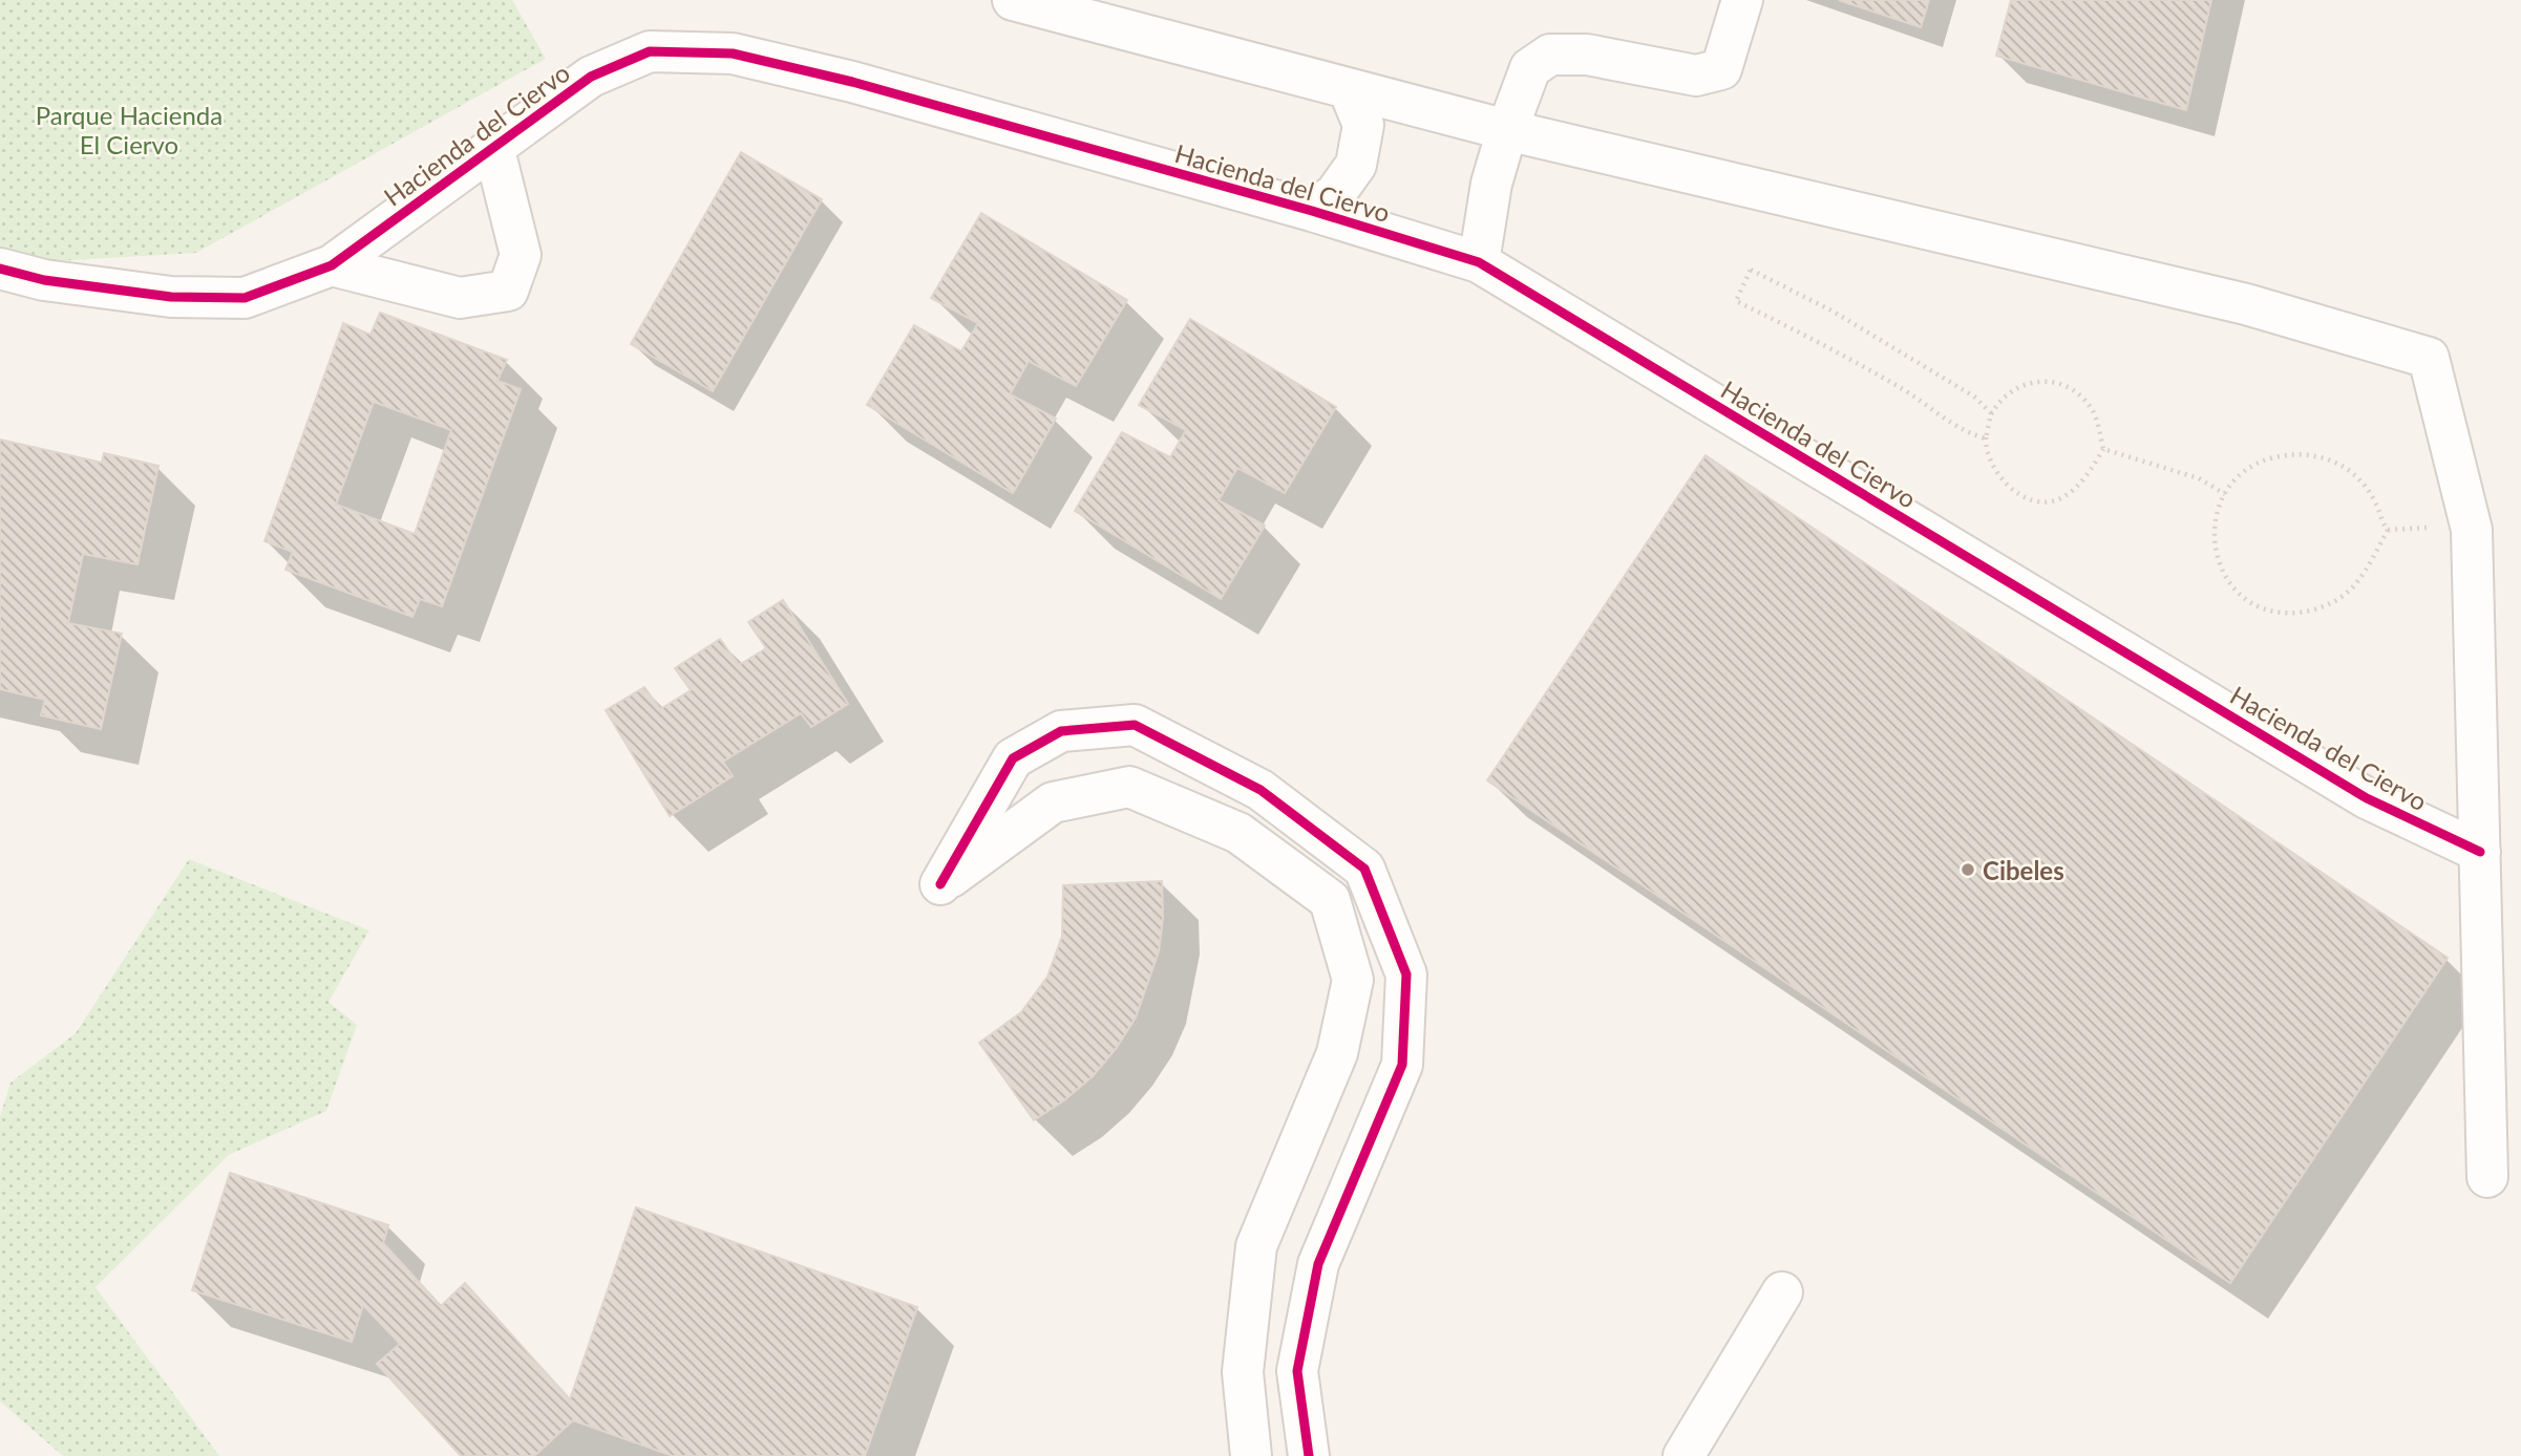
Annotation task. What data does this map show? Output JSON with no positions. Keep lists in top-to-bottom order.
{
  "streets": {
    "street": ["Hacienda del Ciervo"]
  },
  "parks": ["Parque Hacienda El Ciervo"],
  "places": ["Cibeles"]
}
